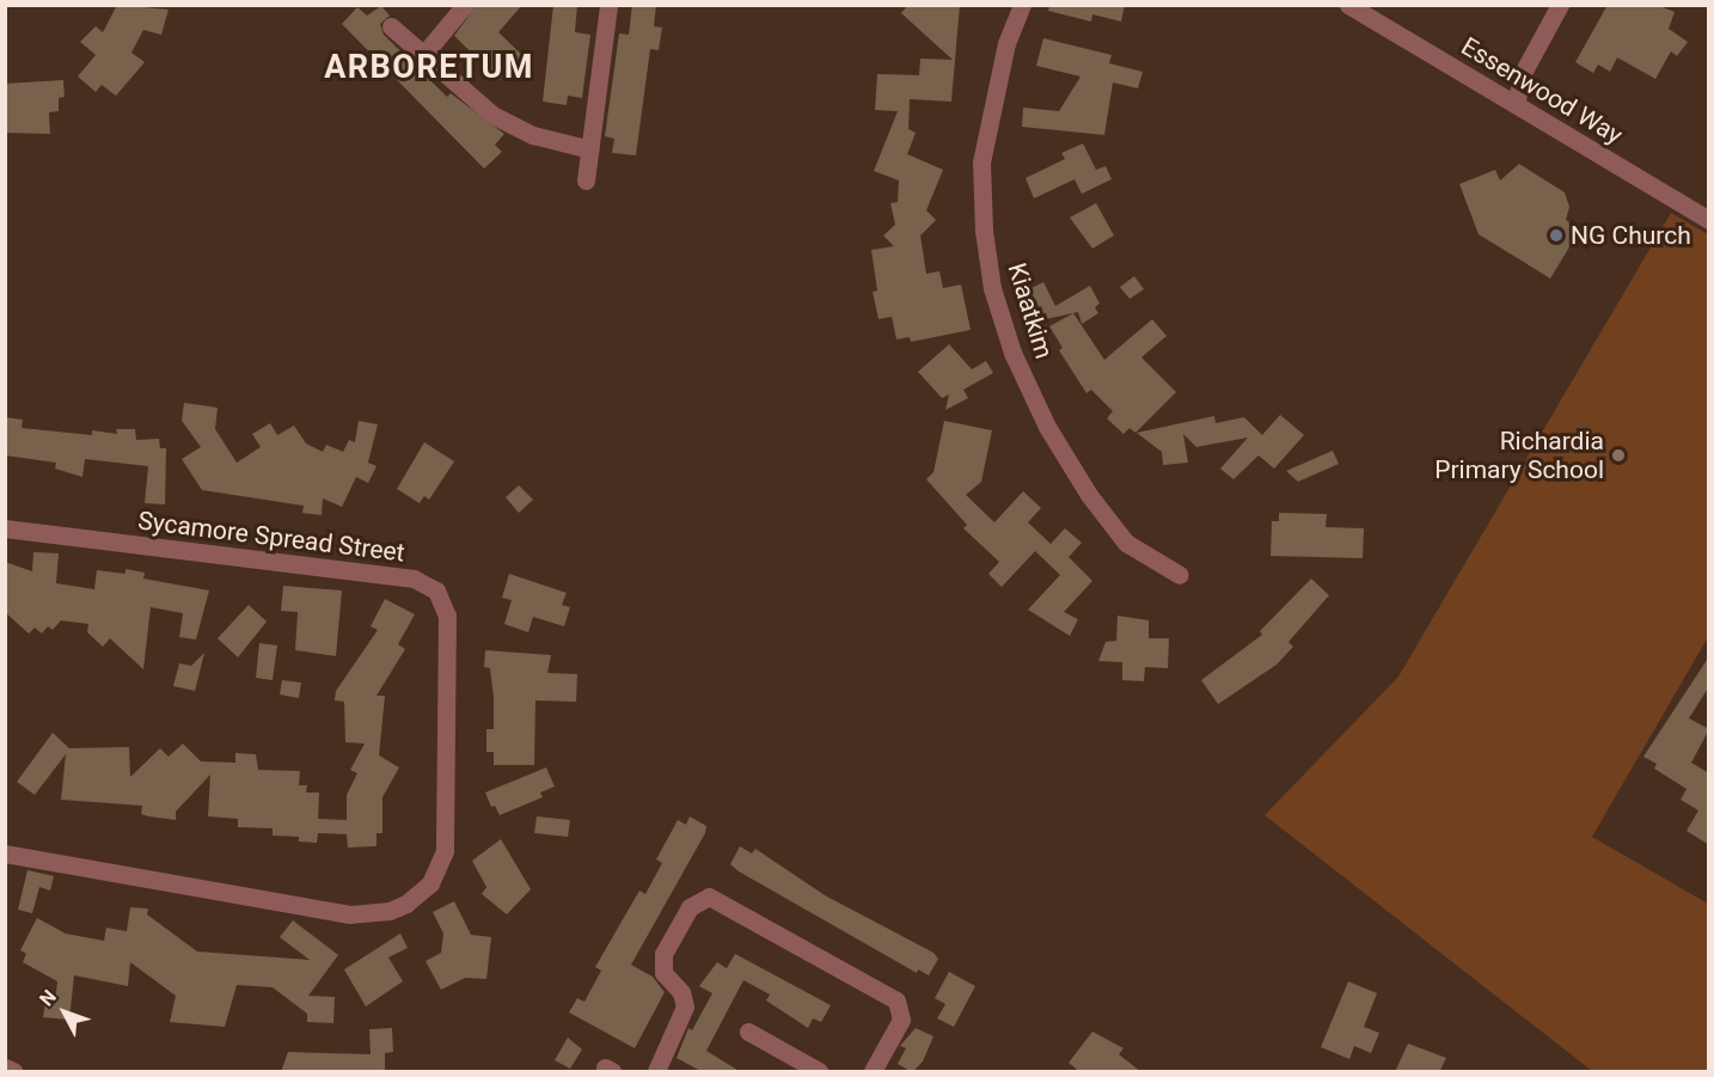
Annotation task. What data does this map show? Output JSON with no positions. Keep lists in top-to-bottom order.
{
  "streets": {
    "street": ["Essenwood Way", "Kiaatkim", "Sycamore Spread Street"]
  },
  "districts": ["ARBORETUM"],
  "places": ["NG Church", "Richardia Primary School"],
  "north": "top left"
}
